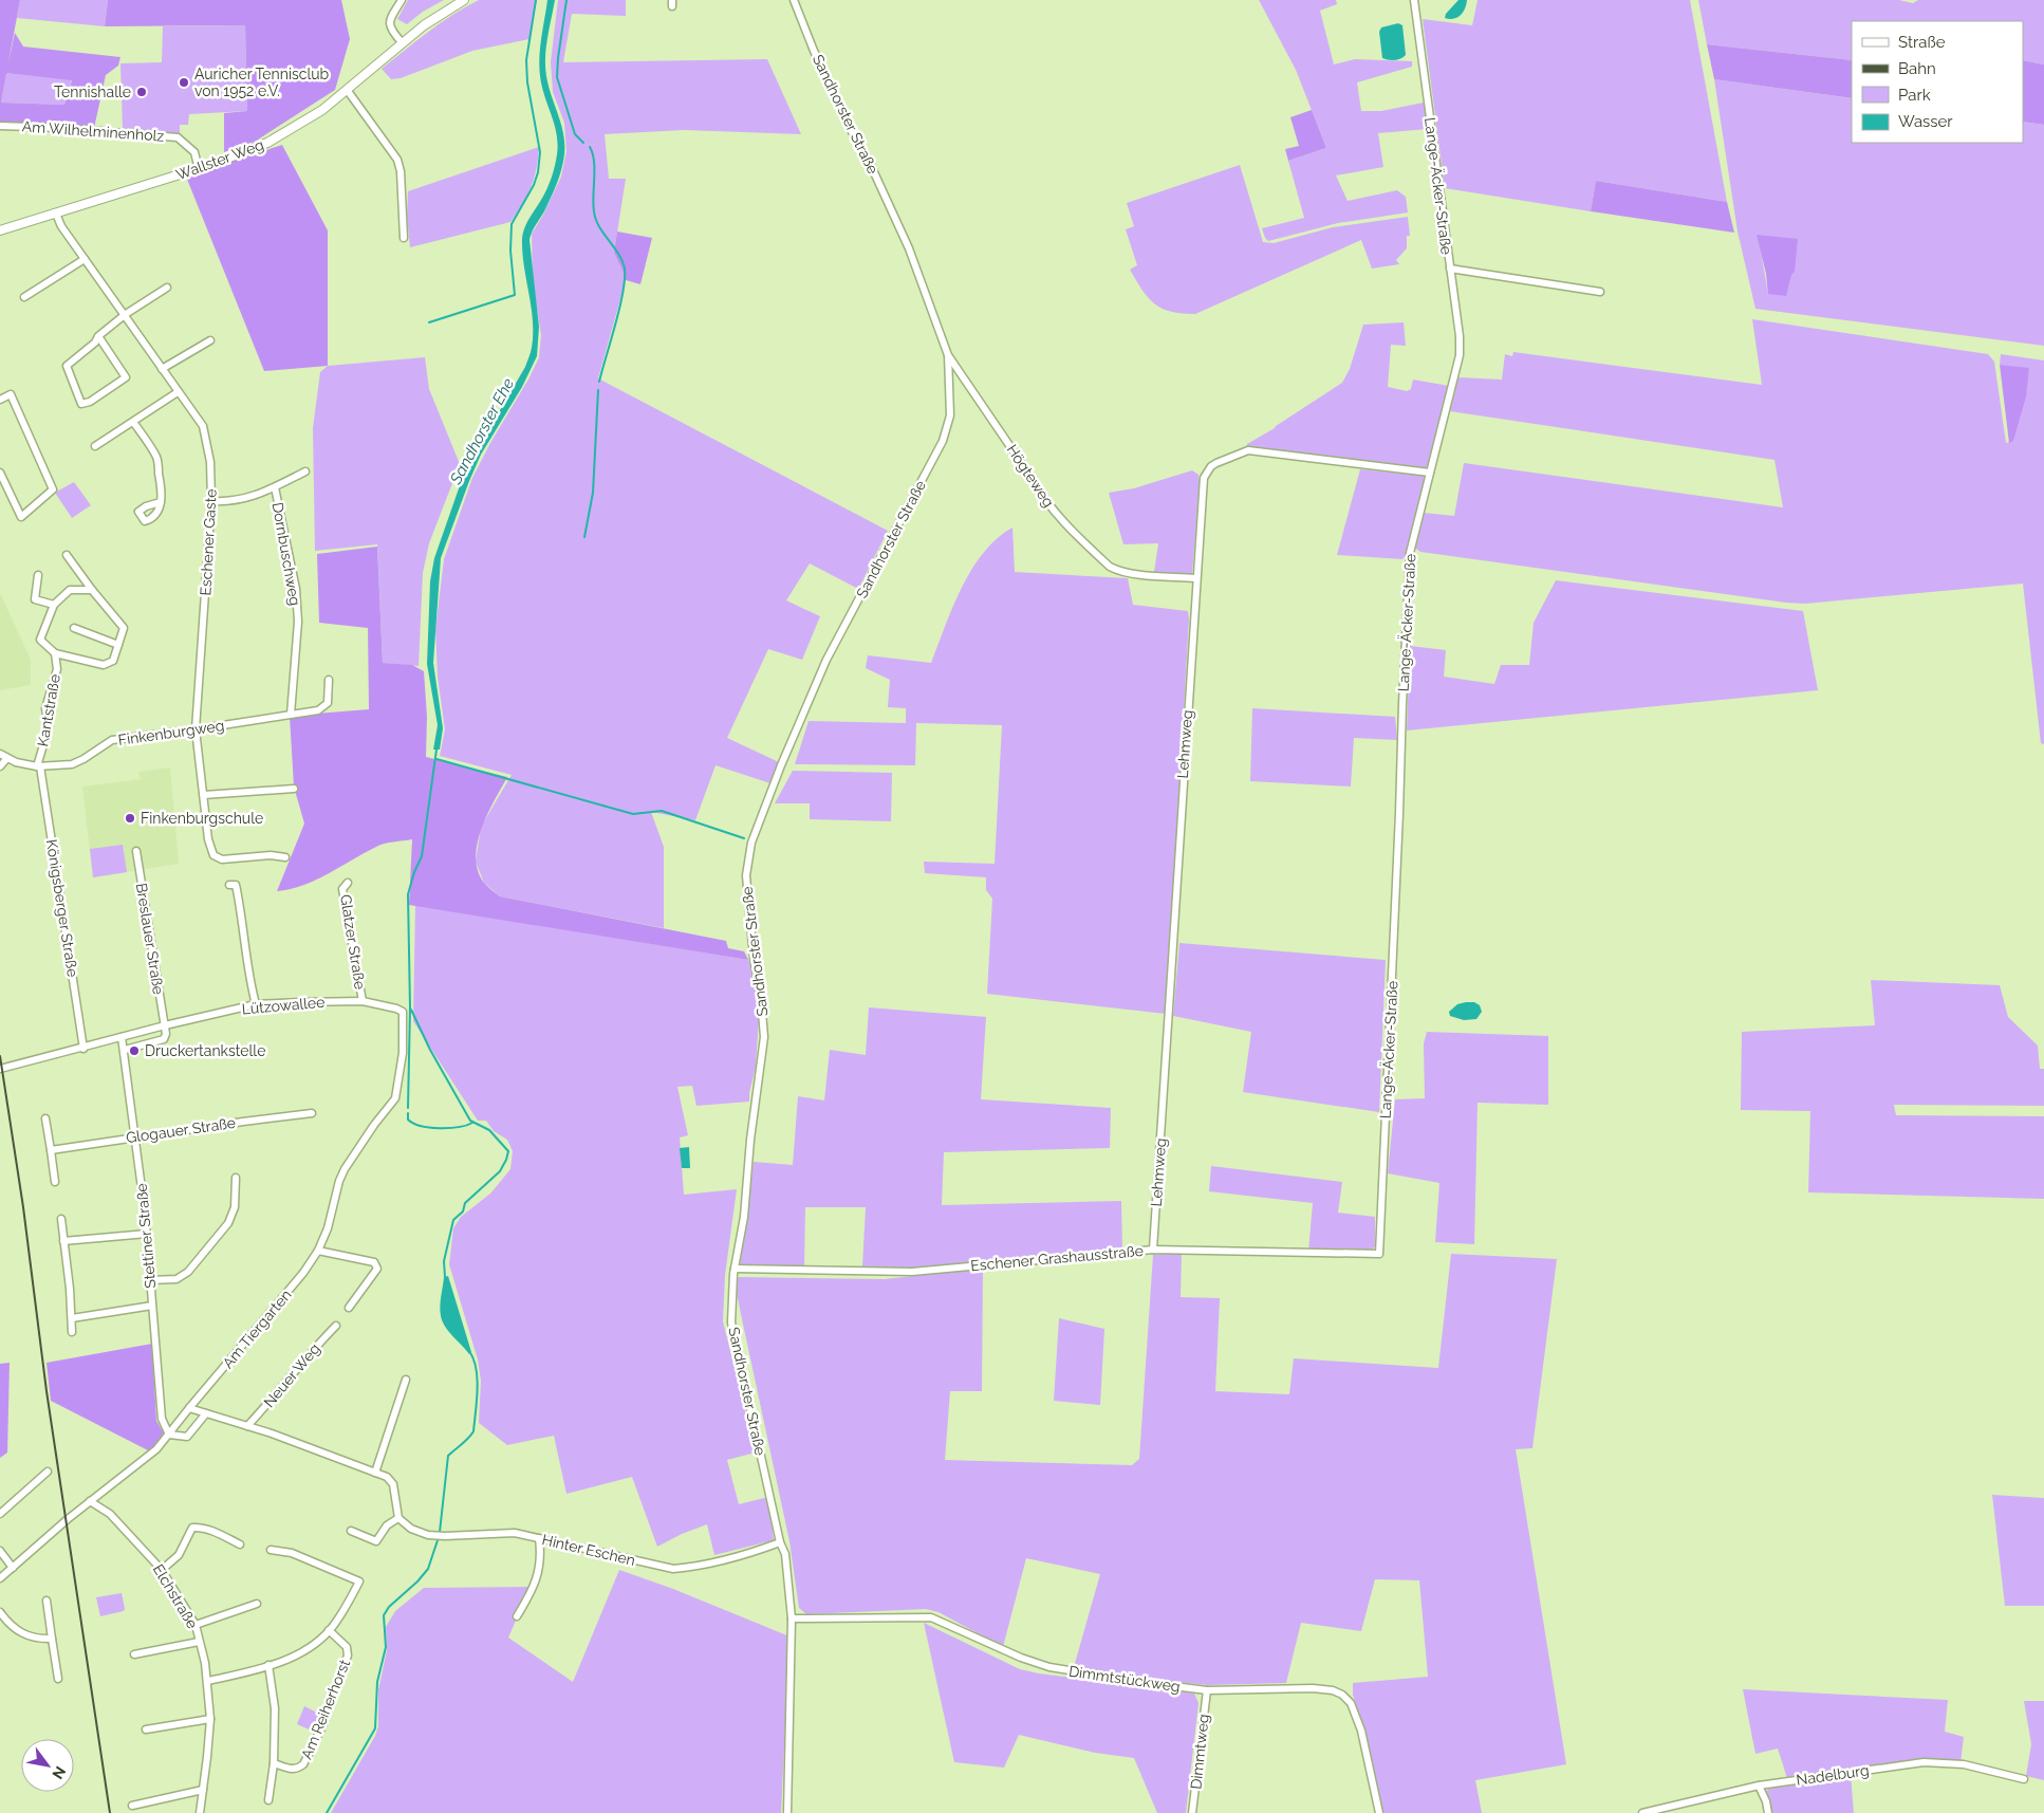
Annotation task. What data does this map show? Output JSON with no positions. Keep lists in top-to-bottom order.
{
  "streets": {
    "street": [
      "Sandhorster Straße",
      "Am Wilhelminenholz",
      "Wallster Weg",
      "Lange-Äcker-Straße",
      "Högteweg",
      "Eschener Gaste",
      "Dornbuschweg",
      "Kantstraße",
      "Finkenburgweg",
      "Lehmweg",
      "Königsberger Straße",
      "Breslauer Straße",
      "Glatzer Straße",
      "Lützowallee",
      "Glogauer Straße",
      "Stettiner Straße",
      "Eschener Grashausstraße",
      "Am Tiergarten",
      "Neuer Weg",
      "Hinter Eschen",
      "Elchstraße",
      "Dimmtstückweg",
      "Am Reiherhorst",
      "Dimmtweg",
      "Nadelburg"
    ]
  },
  "crossings": [
    ["Sandhorster Straße", "Högteweg"],
    ["Sandhorster Straße", "Eschener Grashausstraße"],
    ["Sandhorster Straße", "Hinter Eschen"],
    ["Sandhorster Straße", "Dimmtstückweg"],
    ["Am Wilhelminenholz", "Wallster Weg"],
    ["Wallster Weg", "Eschener Gaste"],
    ["Lange-Äcker-Straße", "Lehmweg"],
    ["Lange-Äcker-Straße", "Eschener Grashausstraße"],
    ["Högteweg", "Lehmweg"],
    ["Eschener Gaste", "Finkenburgweg"],
    ["Dornbuschweg", "Finkenburgweg"],
    ["Kantstraße", "Finkenburgweg"],
    ["Kantstraße", "Königsberger Straße"],
    ["Finkenburgweg", "Königsberger Straße"],
    ["Lehmweg", "Eschener Grashausstraße"],
    ["Königsberger Straße", "Lützowallee"],
    ["Breslauer Straße", "Lützowallee"],
    ["Glatzer Straße", "Lützowallee"],
    ["Lützowallee", "Stettiner Straße"],
    ["Lützowallee", "Am Tiergarten"],
    ["Glogauer Straße", "Stettiner Straße"],
    ["Stettiner Straße", "Am Tiergarten"],
    ["Am Tiergarten", "Elchstraße"],
    ["Dimmtstückweg", "Dimmtweg"]
  ],
  "water": ["Sandhorster Ehe"],
  "places": [
    "Auricher Tennisclub von 1952 e.V.",
    "Tennishalle",
    "Finkenburgschule",
    "Druckertankstelle"
  ],
  "legend": [
    "Straße",
    "Bahn",
    "Park",
    "Wasser"
  ],
  "north": "bottom right"
}
